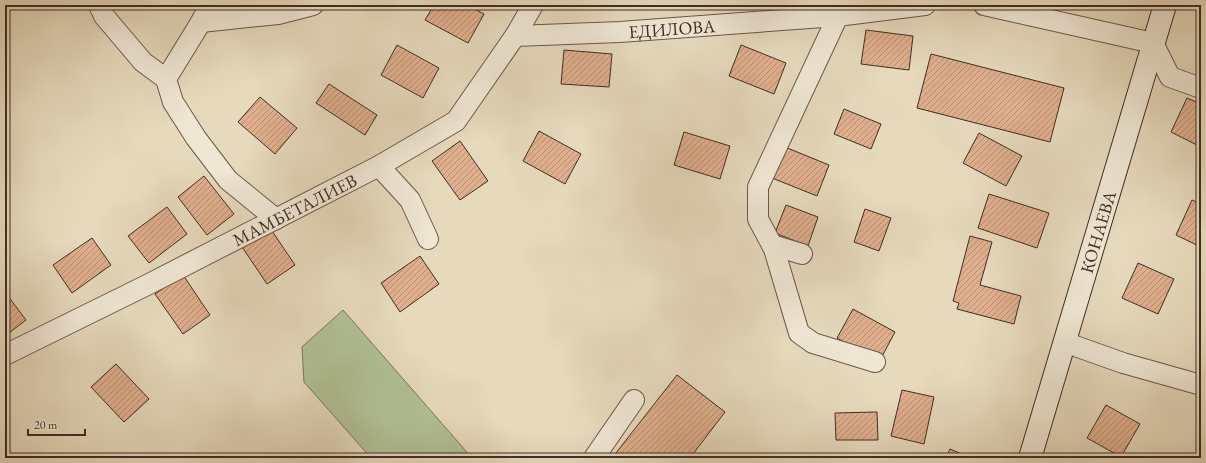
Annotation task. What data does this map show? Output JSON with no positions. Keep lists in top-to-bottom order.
{
  "streets": {
    "main road": ["КОНАЕВА"],
    "street": ["ЕДИЛОВА", "МАМБЕТАЛИЕВ"]
  },
  "crossings": [
    ["ЕДИЛОВА", "МАМБЕТАЛИЕВ"]
  ],
  "scale_bar": "20 m"
}
